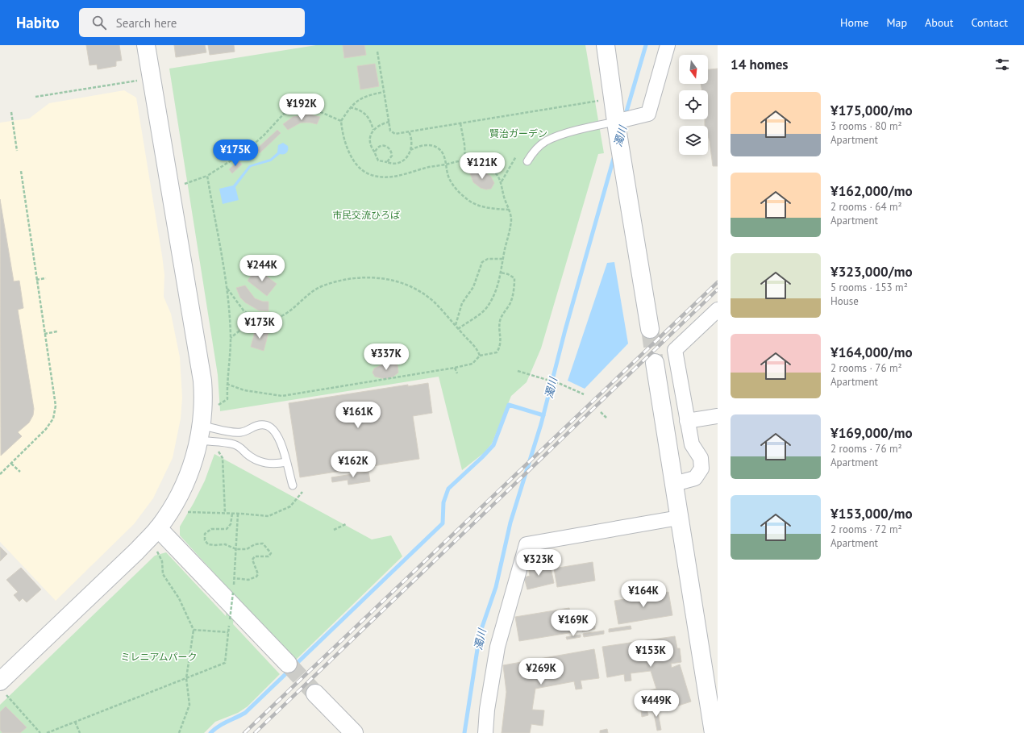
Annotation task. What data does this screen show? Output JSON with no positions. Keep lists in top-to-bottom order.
{
  "water": ["濁川"],
  "parks": ["賢治ガーデン", "市民交流ひろば", "ミレニアムパーク"],
  "north": "bottom",
  "page": {
    "header": "Habito",
    "search": "Search here",
    "nav": [
      "Home",
      "Map",
      "About",
      "Contact"
    ],
    "heading": "14 homes",
    "list": [
      {
        "name": "¥175,000/mo",
        "note": "3 rooms · 80 m² · Apartment"
      },
      {
        "name": "¥162,000/mo",
        "note": "2 rooms · 64 m² · Apartment"
      },
      {
        "name": "¥323,000/mo",
        "note": "5 rooms · 153 m² · House"
      },
      {
        "name": "¥164,000/mo",
        "note": "2 rooms · 76 m² · Apartment"
      },
      {
        "name": "¥169,000/mo",
        "note": "2 rooms · 76 m² · Apartment"
      },
      {
        "name": "¥153,000/mo",
        "note": "2 rooms · 72 m² · Apartment"
      }
    ],
    "price": [
      "¥192K",
      "¥175K",
      "¥121K",
      "¥244K",
      "¥173K",
      "¥337K",
      "¥161K",
      "¥162K",
      "¥323K",
      "¥164K",
      "¥169K",
      "¥153K",
      "¥269K",
      "¥449K"
    ]
  }
}
